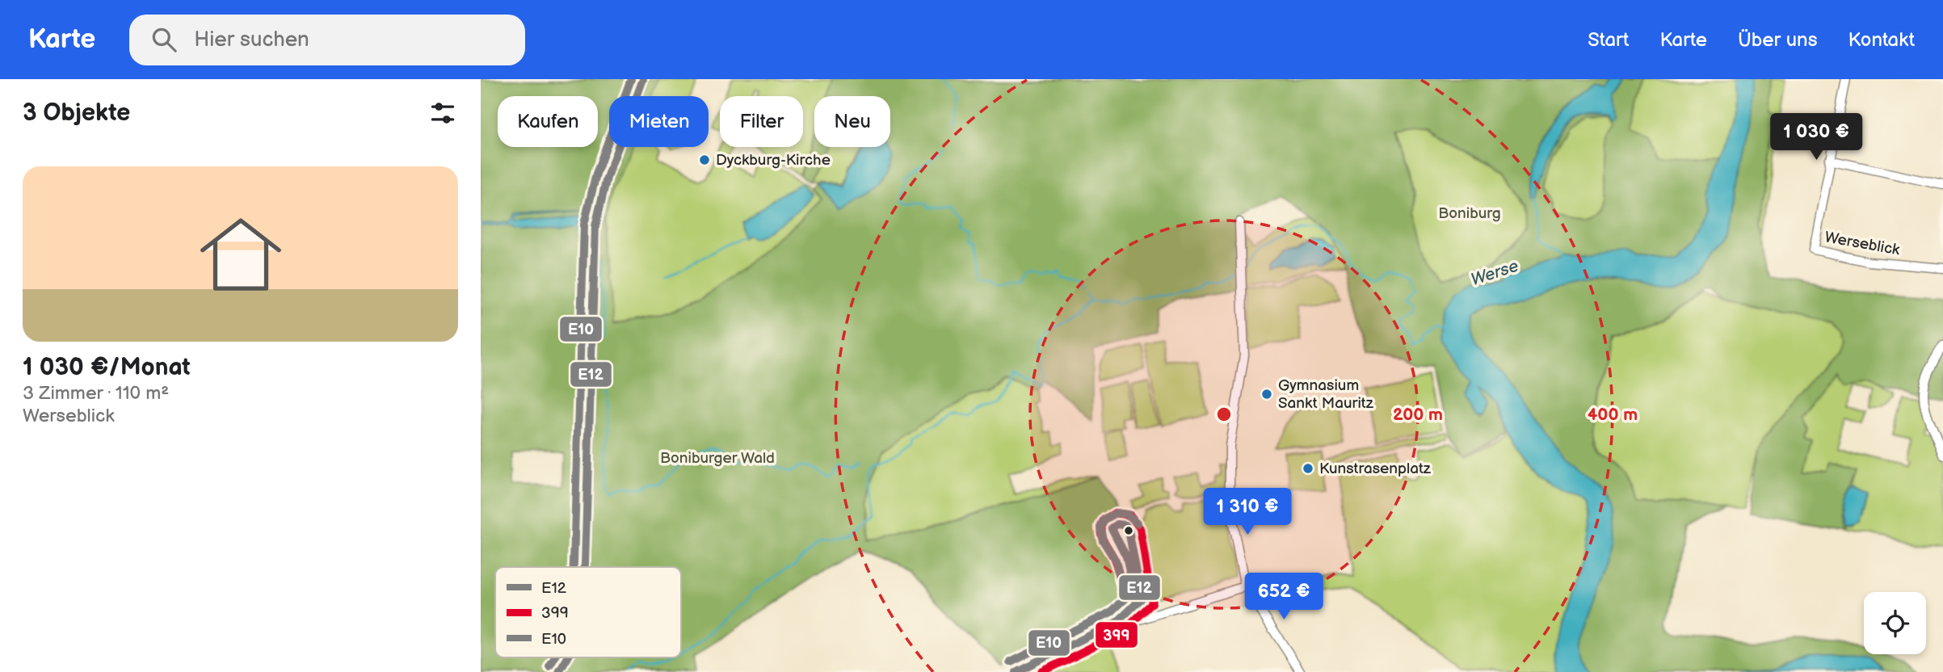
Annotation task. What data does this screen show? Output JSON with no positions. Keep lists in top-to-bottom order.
{
  "streets": {
    "street": ["Werseblick"]
  },
  "water": ["Werse"],
  "parks": ["Boniburg", "Boniburger Wald"],
  "places": ["Dyckburg-Kirche", "Gymnasium Sankt Mauritz", "Kunstrasenplatz"],
  "lines": ["transit line E12", "transit line E10", "transit line 399"],
  "legend": ["E12", "399", "E10"],
  "page": {
    "header": "Karte",
    "search": "Hier suchen",
    "nav": [
      "Start",
      "Karte",
      "Über uns",
      "Kontakt"
    ],
    "heading": "3 Objekte",
    "chip": [
      "Kaufen",
      "Mieten",
      "Filter",
      "Neu"
    ],
    "price": ["1 030 €", "1 310 €", "652 €"],
    "list": [
      {
        "name": "1 030 €/Monat",
        "note": "3 Zimmer · 110 m² · Werseblick"
      }
    ]
  },
  "rings": ["200 m", "400 m"]
}
